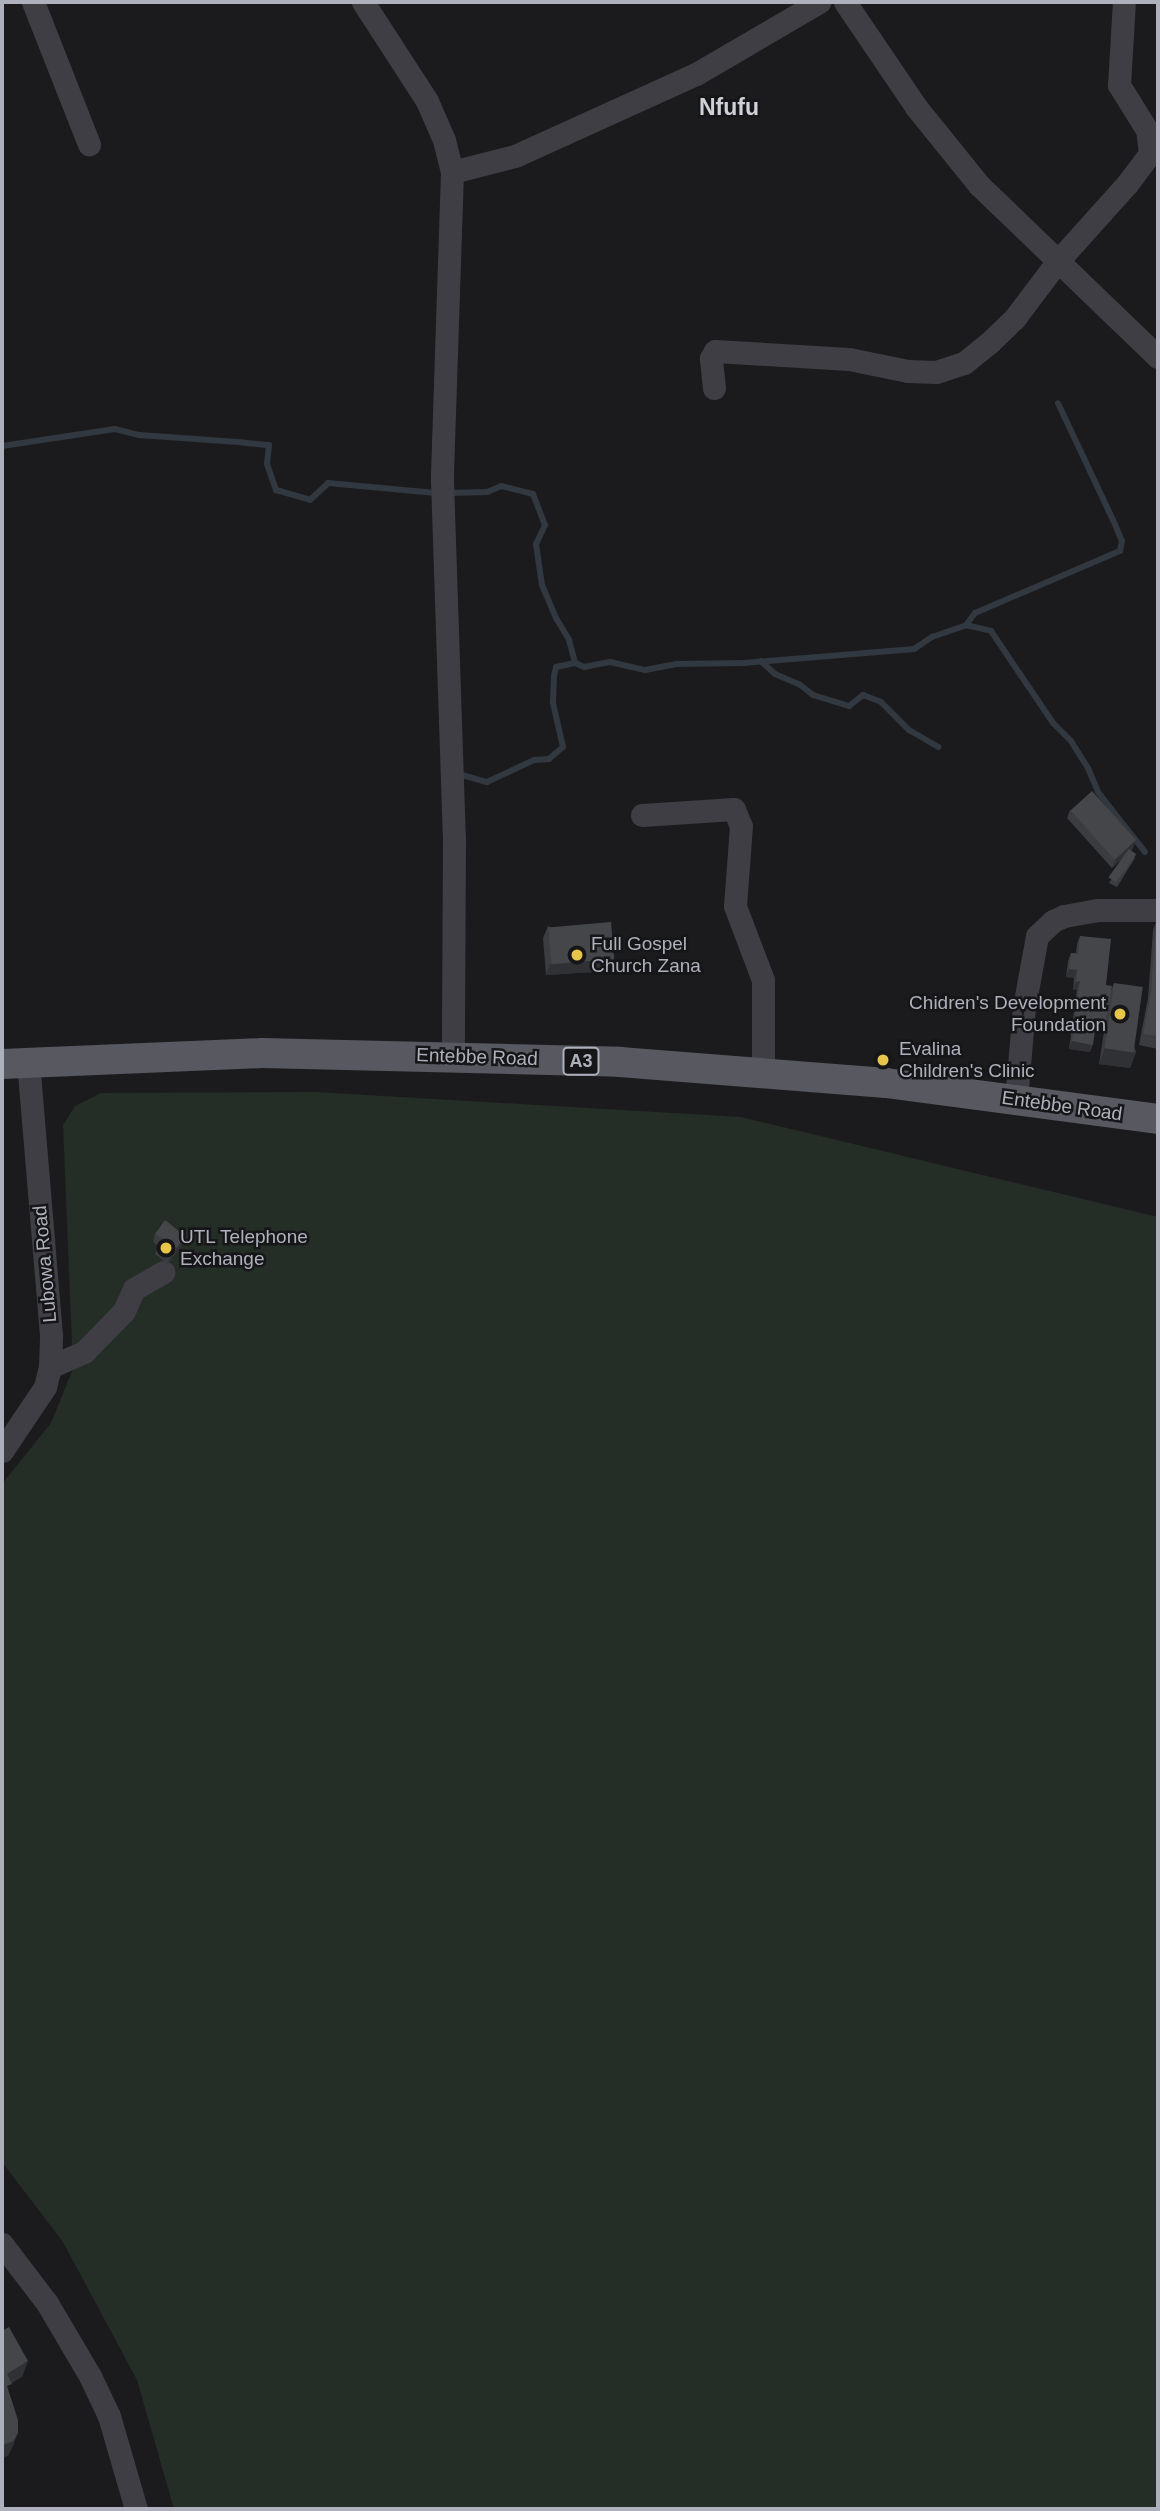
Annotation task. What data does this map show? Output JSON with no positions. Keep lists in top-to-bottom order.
{
  "streets": {
    "main road": ["Entebbe Road", "A3"],
    "street": ["Lubowa Road"]
  },
  "crossings": [
    ["Entebbe Road", "Lubowa Road"]
  ],
  "districts": ["Nfufu"],
  "places": [
    "Full Gospel Church Zana",
    "Chidren's Development Foundation",
    "Evalina Children's Clinic",
    "UTL Telephone Exchange"
  ]
}
